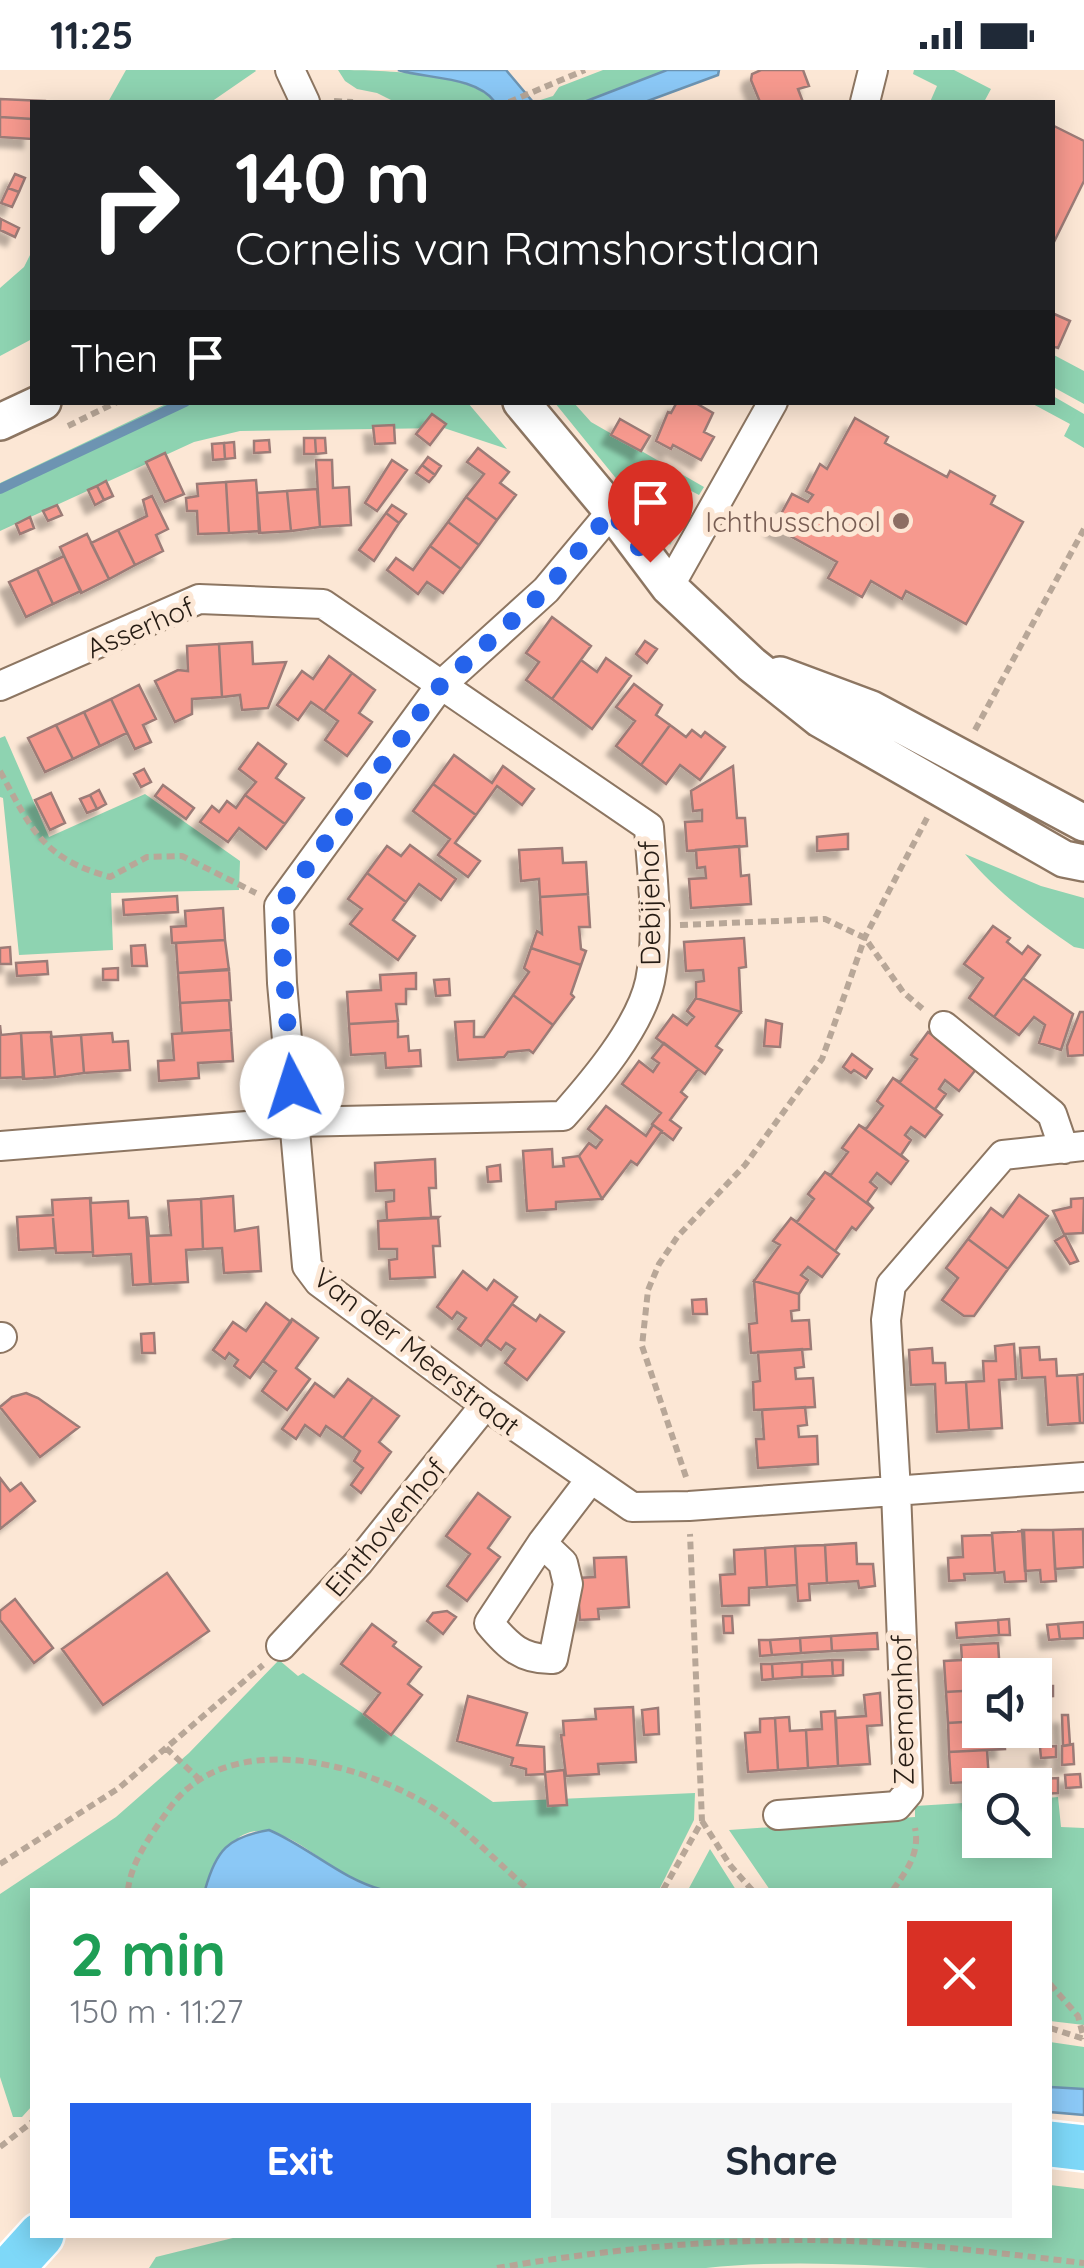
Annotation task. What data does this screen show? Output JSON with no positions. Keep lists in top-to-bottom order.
{
  "streets": {
    "street": [
      "Asserhof",
      "Debijehof",
      "Van der Meerstraat",
      "Einthovenhof",
      "Zeemanhof"
    ]
  },
  "crossings": [
    ["Asserhof", "Debijehof"],
    ["Debijehof", "Van der Meerstraat"],
    ["Van der Meerstraat", "Einthovenhof"],
    ["Van der Meerstraat", "Zeemanhof"]
  ],
  "places": ["Ichthusschool"],
  "page": {
    "status": "11:25",
    "turn": ["140 m", "Cornelis van Ramshorstlaan"],
    "then": "Then",
    "heading": ["2 min", "150 m · 11:27"],
    "buttons": ["Exit", "Share"]
  }
}
